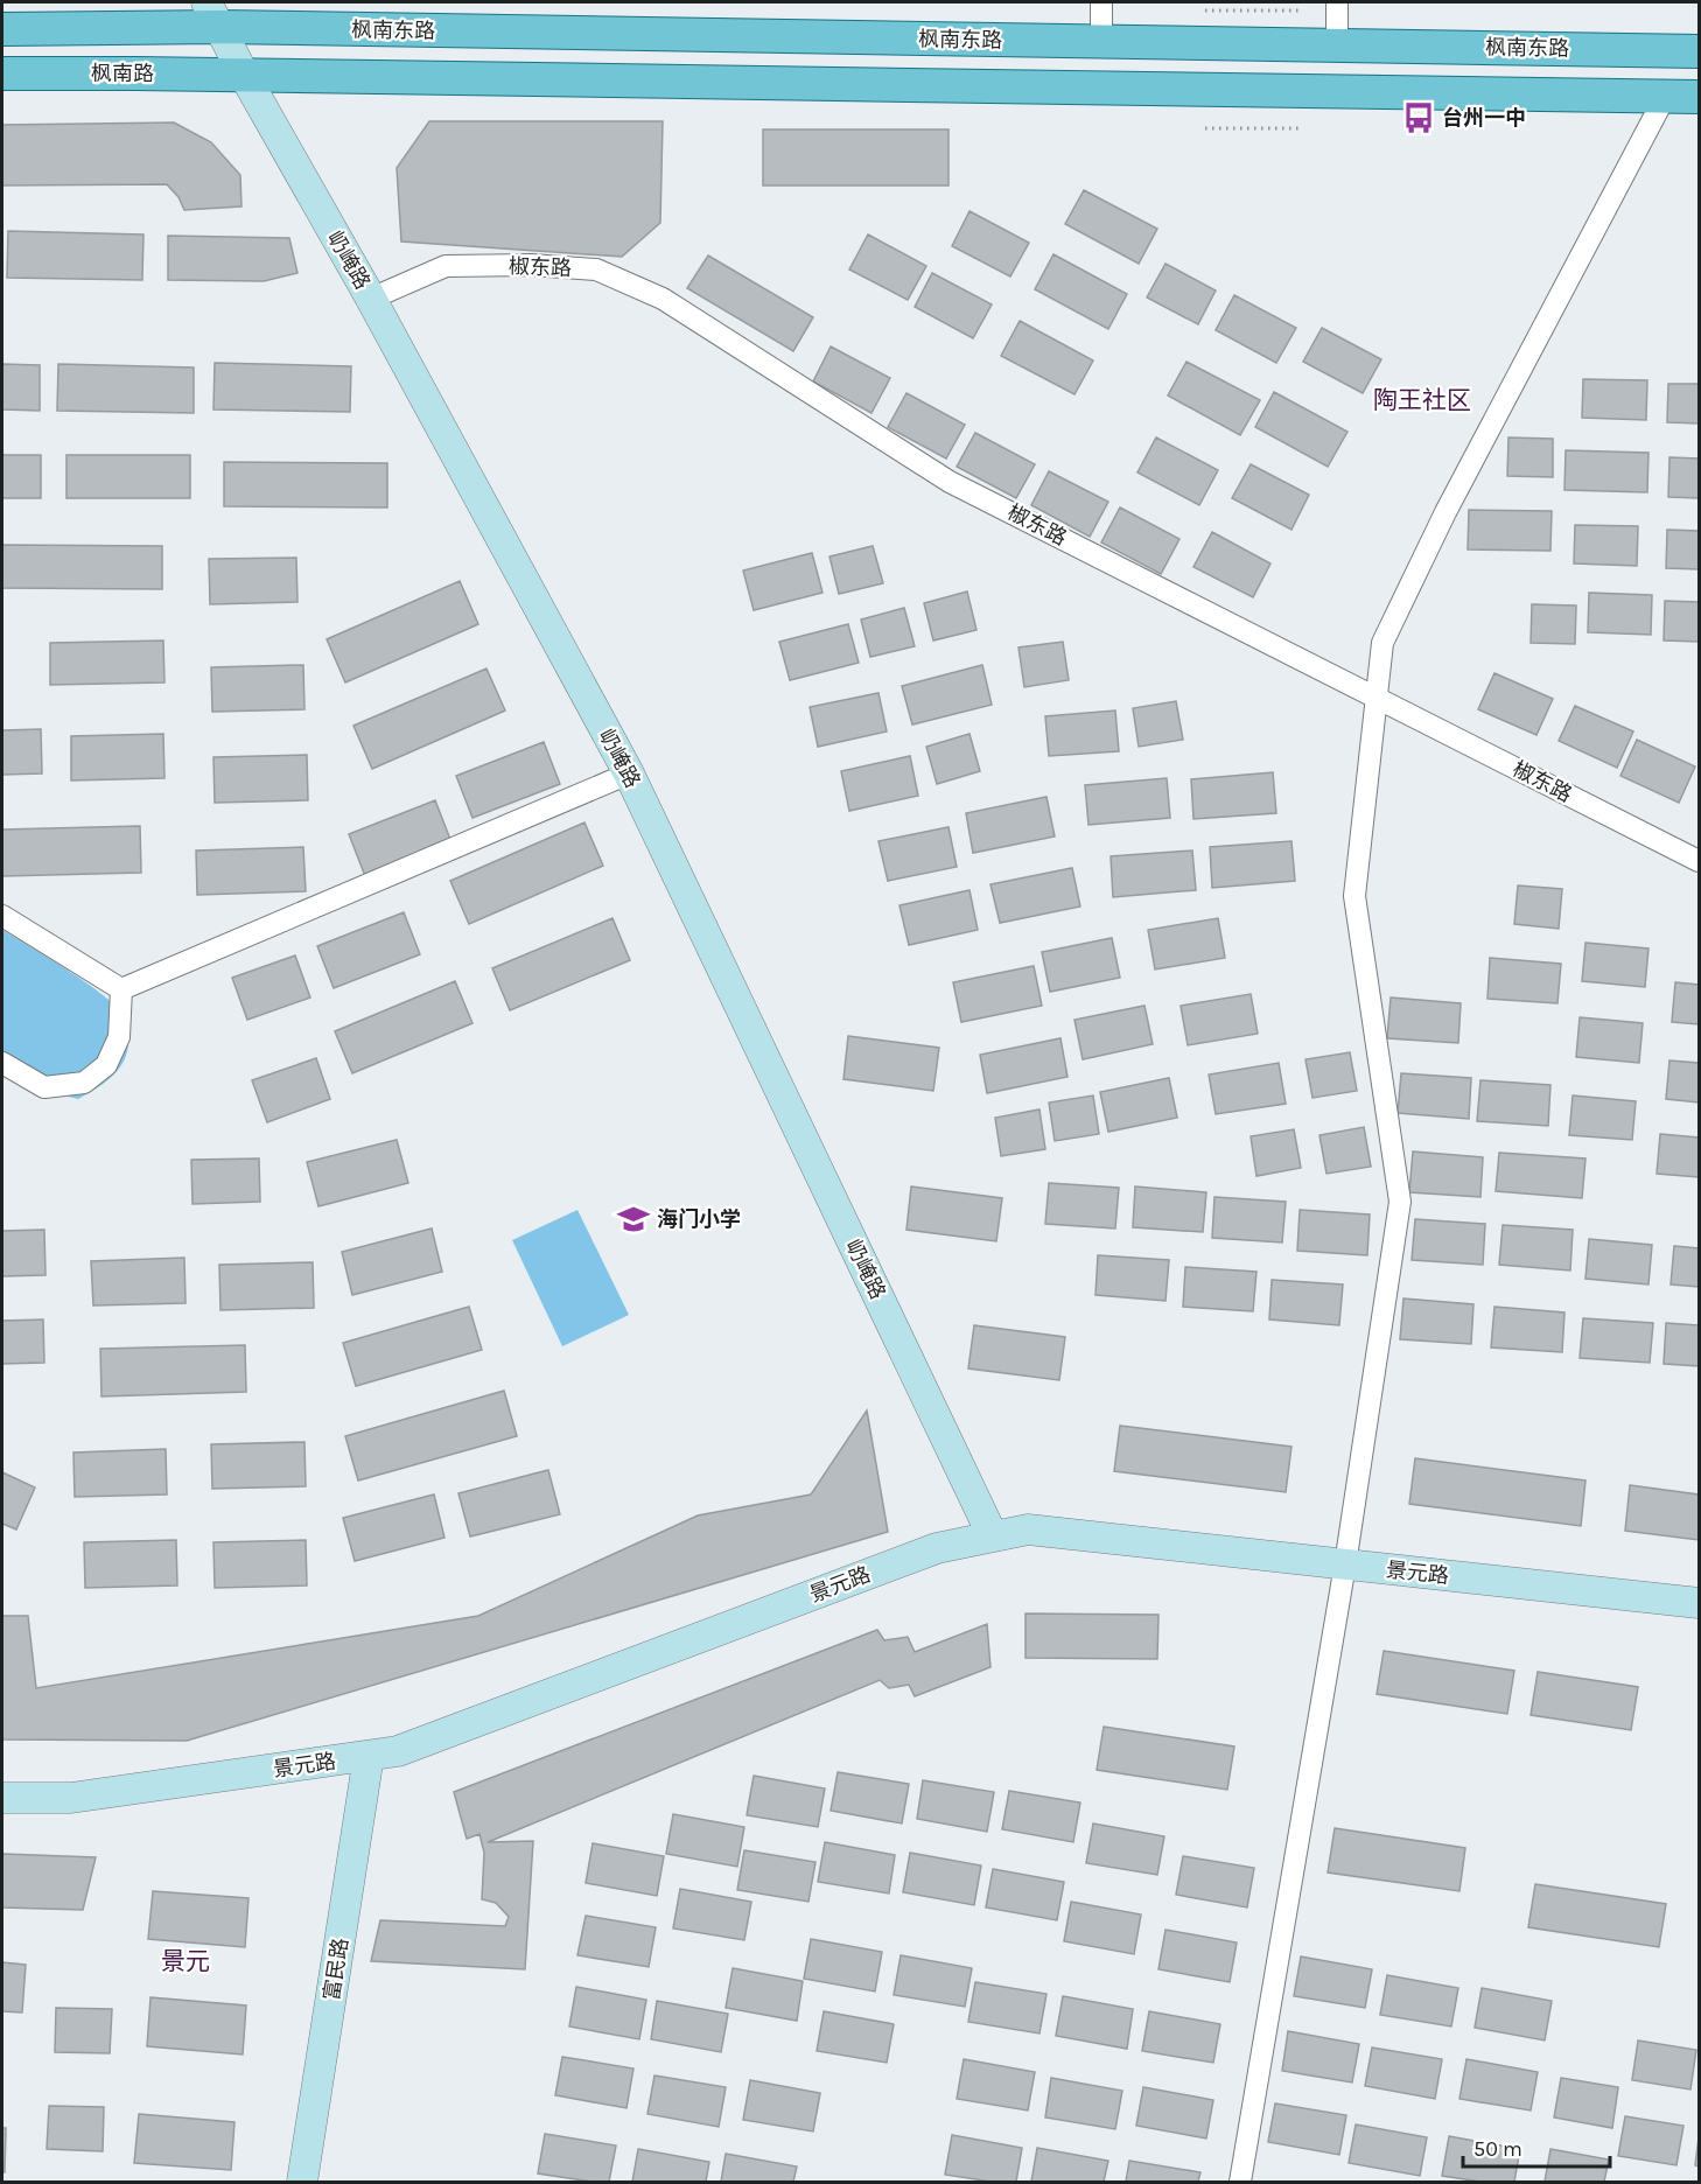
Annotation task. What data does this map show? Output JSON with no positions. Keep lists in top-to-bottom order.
{
  "streets": {
    "main road": ["枫南东路", "枫南路"],
    "street": [
      "屷崦路",
      "椒东路",
      "景元路",
      "富民路"
    ]
  },
  "crossings": [
    ["枫南东路", "屷崦路"],
    ["枫南路", "屷崦路"],
    ["屷崦路", "椒东路"],
    ["屷崦路", "景元路"],
    ["景元路", "富民路"]
  ],
  "districts": ["陶王社区", "景元"],
  "places": {
    "bus stop": ["台州一中"],
    "school or university": ["海门小学"]
  },
  "scale_bar": "50 m"
}
